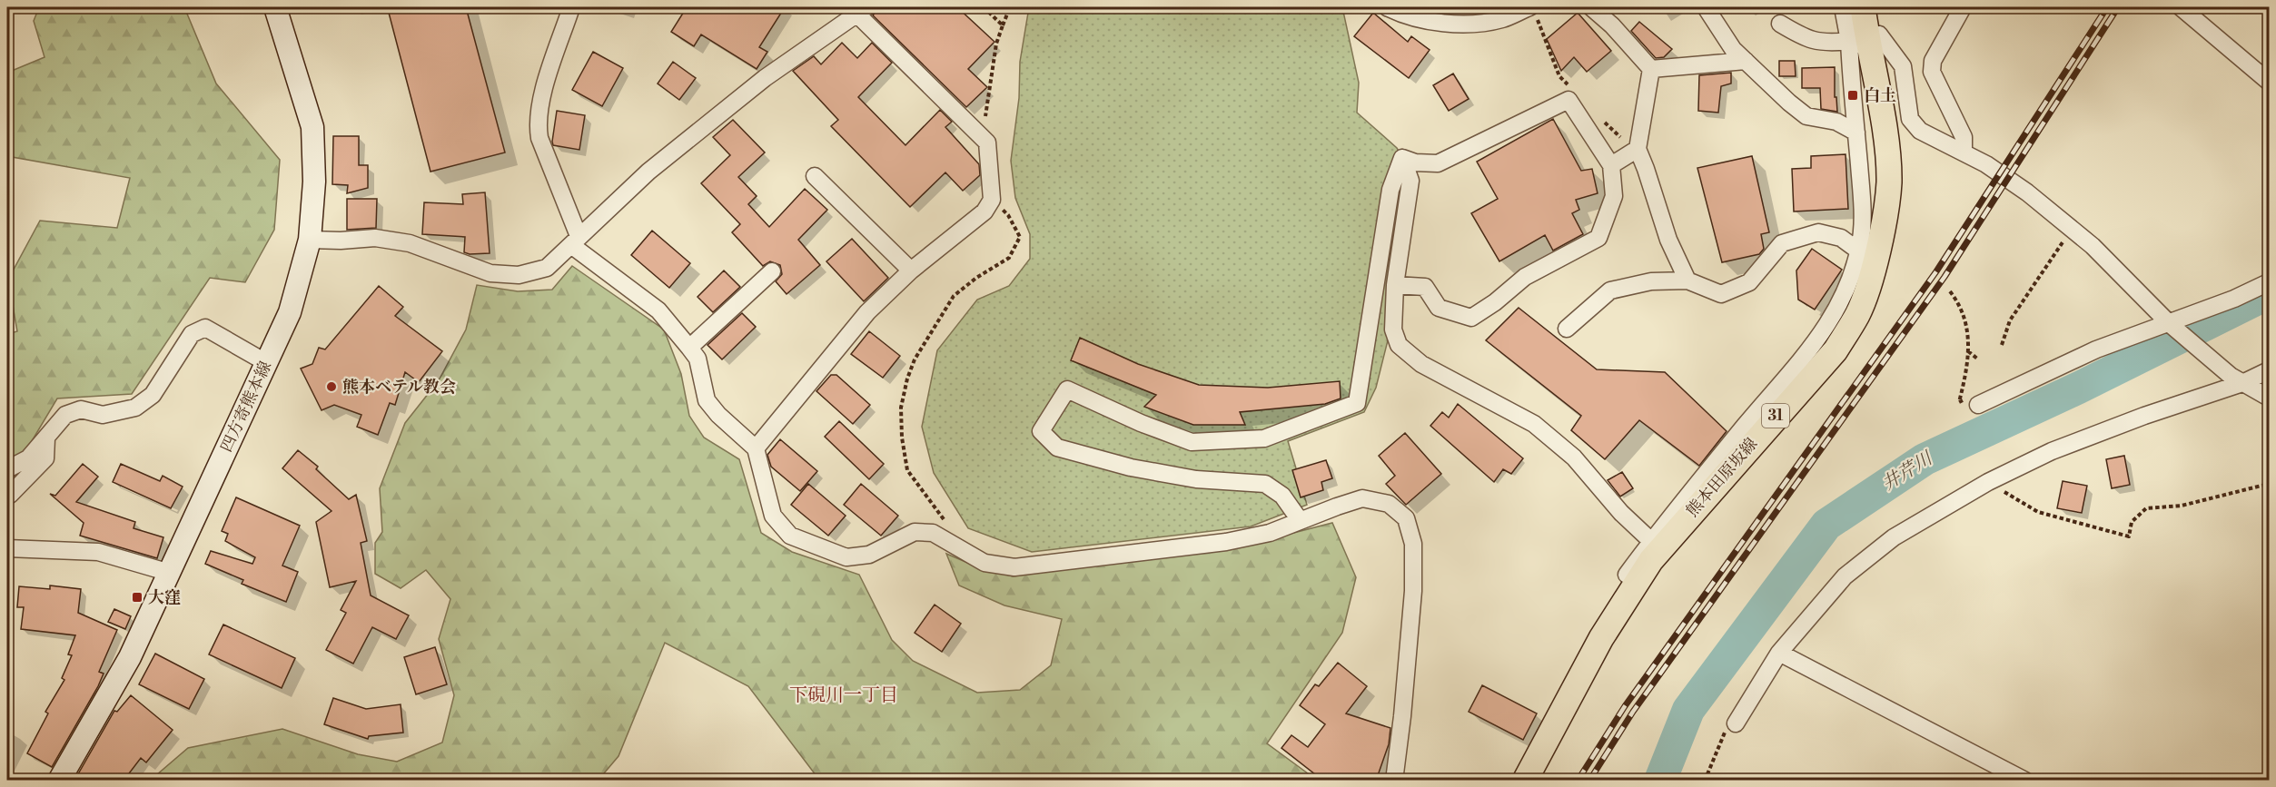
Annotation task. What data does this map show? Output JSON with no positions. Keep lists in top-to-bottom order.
{
  "streets": {
    "main road": ["四方寄熊本線", "31", "熊本田原坂線"]
  },
  "districts": ["下硯川一丁目"],
  "water": ["井芹川"],
  "places": {
    "transit": ["白土", "大窪"],
    "other": ["熊本ベテル教会"]
  }
}
